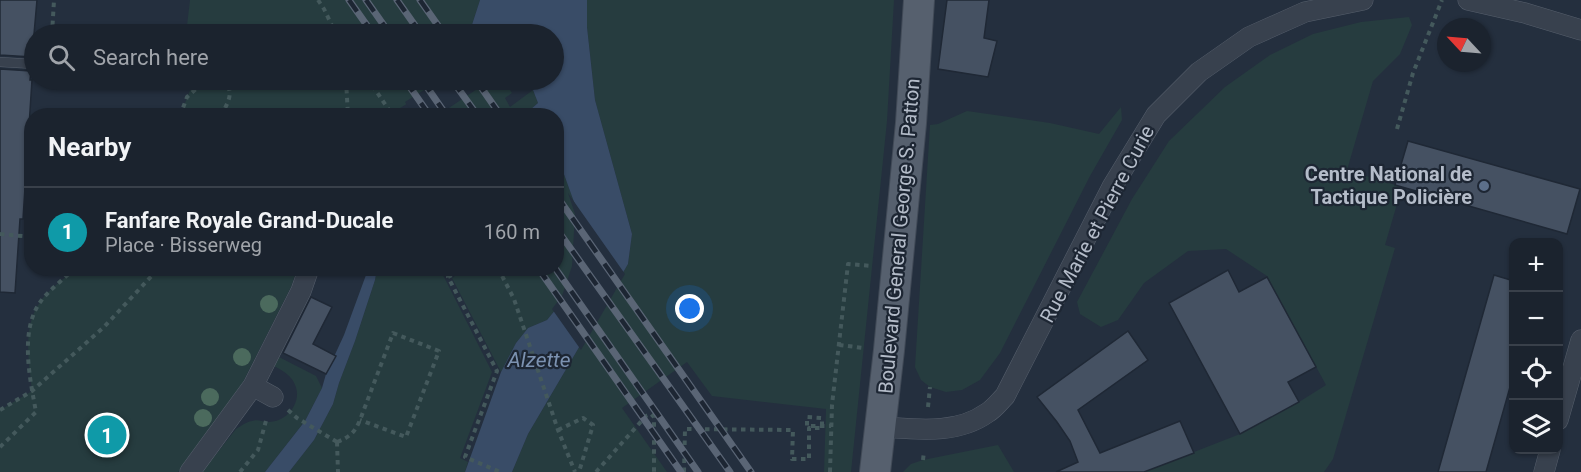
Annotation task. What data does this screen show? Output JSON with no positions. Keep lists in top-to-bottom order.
{
  "streets": {
    "main road": ["Boulevard General George S. Patton"],
    "street": ["Rue Marie et Pierre Curie"]
  },
  "crossings": [
    ["Rue Marie et Pierre Curie", "Boulevard General George S. Patton"]
  ],
  "water": ["Alzette"],
  "places": ["Centre National de Tactique Policière"],
  "north": "top left",
  "page": {
    "search": "Search here",
    "heading": "Nearby",
    "list": [
      {
        "mark": "1",
        "name": "Fanfare Royale Grand-Ducale",
        "note": "Place · Bisserweg",
        "value": "160 m"
      }
    ],
    "map_buttons": ["+", "−"],
    "pins": "1"
  }
}
